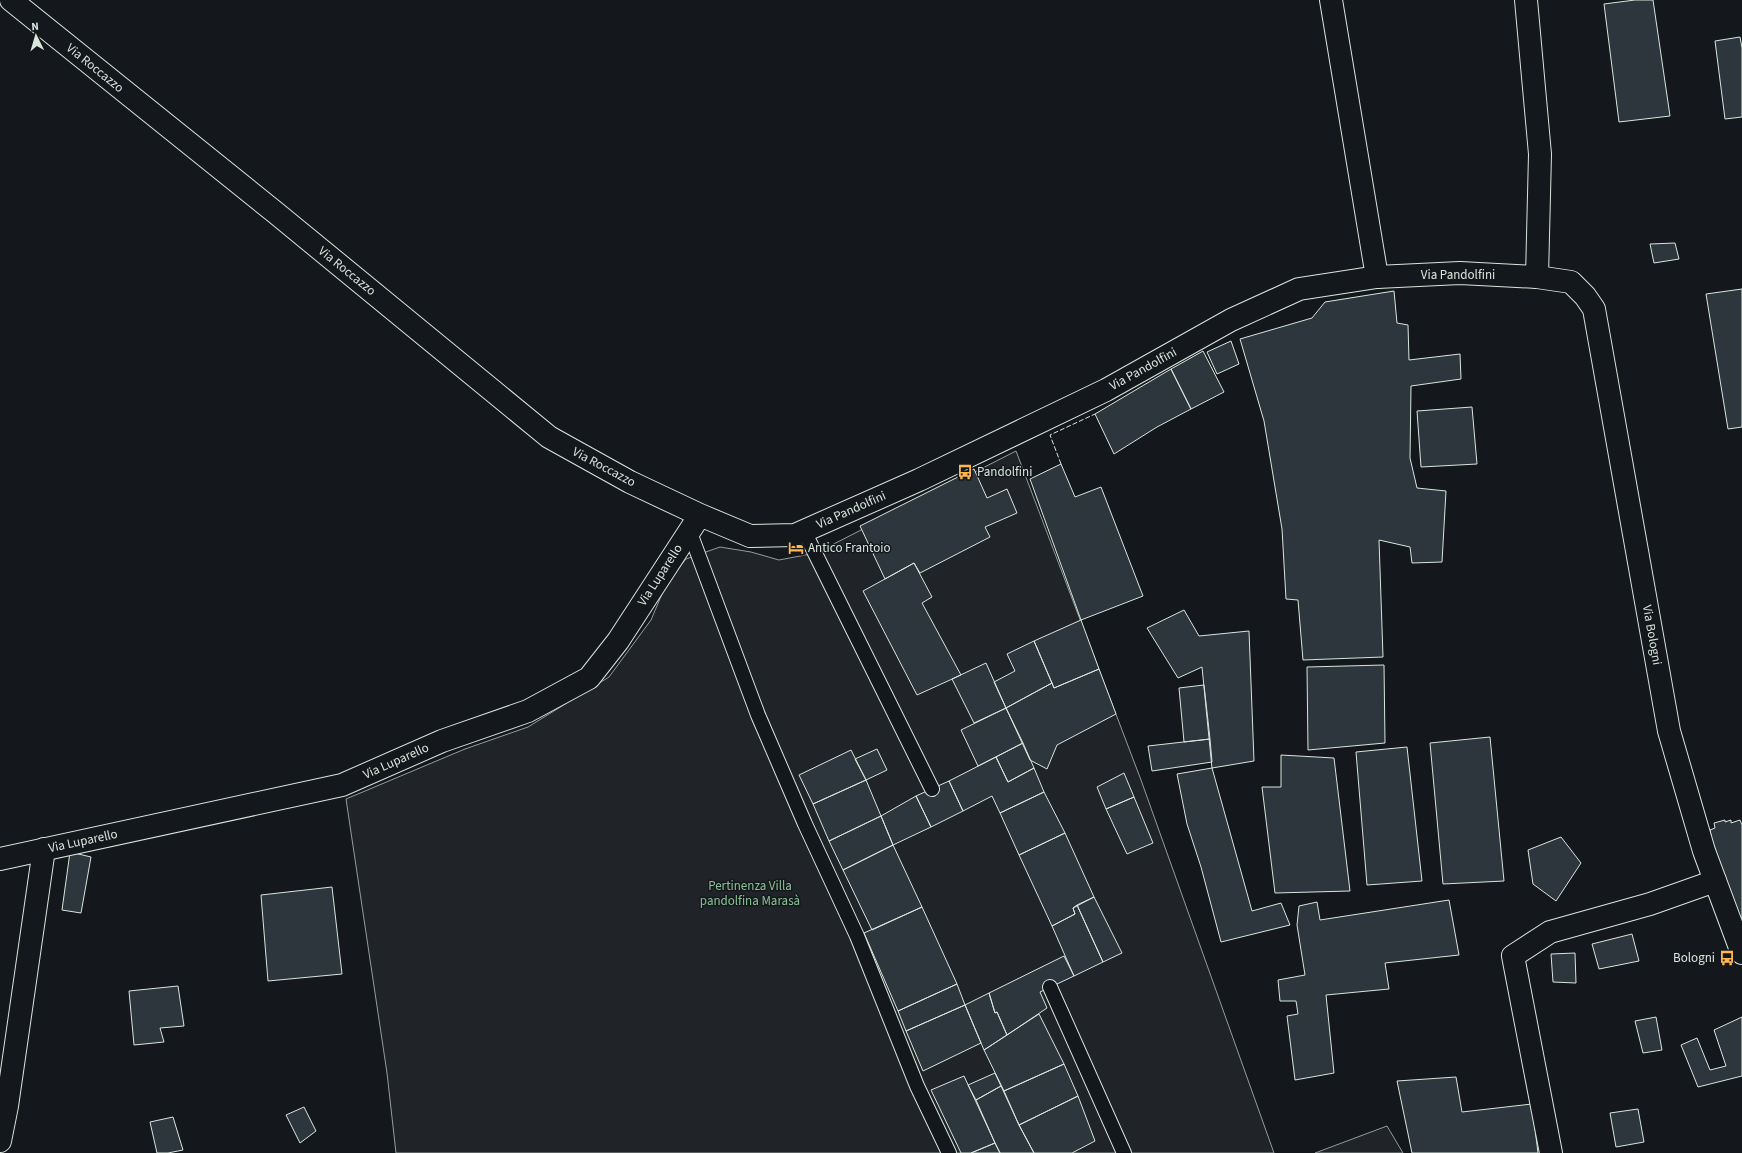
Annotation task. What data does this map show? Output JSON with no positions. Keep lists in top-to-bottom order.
{
  "streets": {
    "street": [
      "Via Roccazzo",
      "Via Pandolfini",
      "Via Luparello",
      "Via Bologni"
    ]
  },
  "crossings": [
    ["Via Roccazzo", "Via Pandolfini"],
    ["Via Roccazzo", "Via Luparello"],
    ["Via Pandolfini", "Via Luparello"],
    ["Via Pandolfini", "Via Bologni"]
  ],
  "parks": ["Pertinenza Villa pandolfina Marasà"],
  "places": {
    "bus stop": ["Pandolfini", "Bologni"],
    "hotel": ["Antico Frantoio"]
  },
  "north": "top"
}
